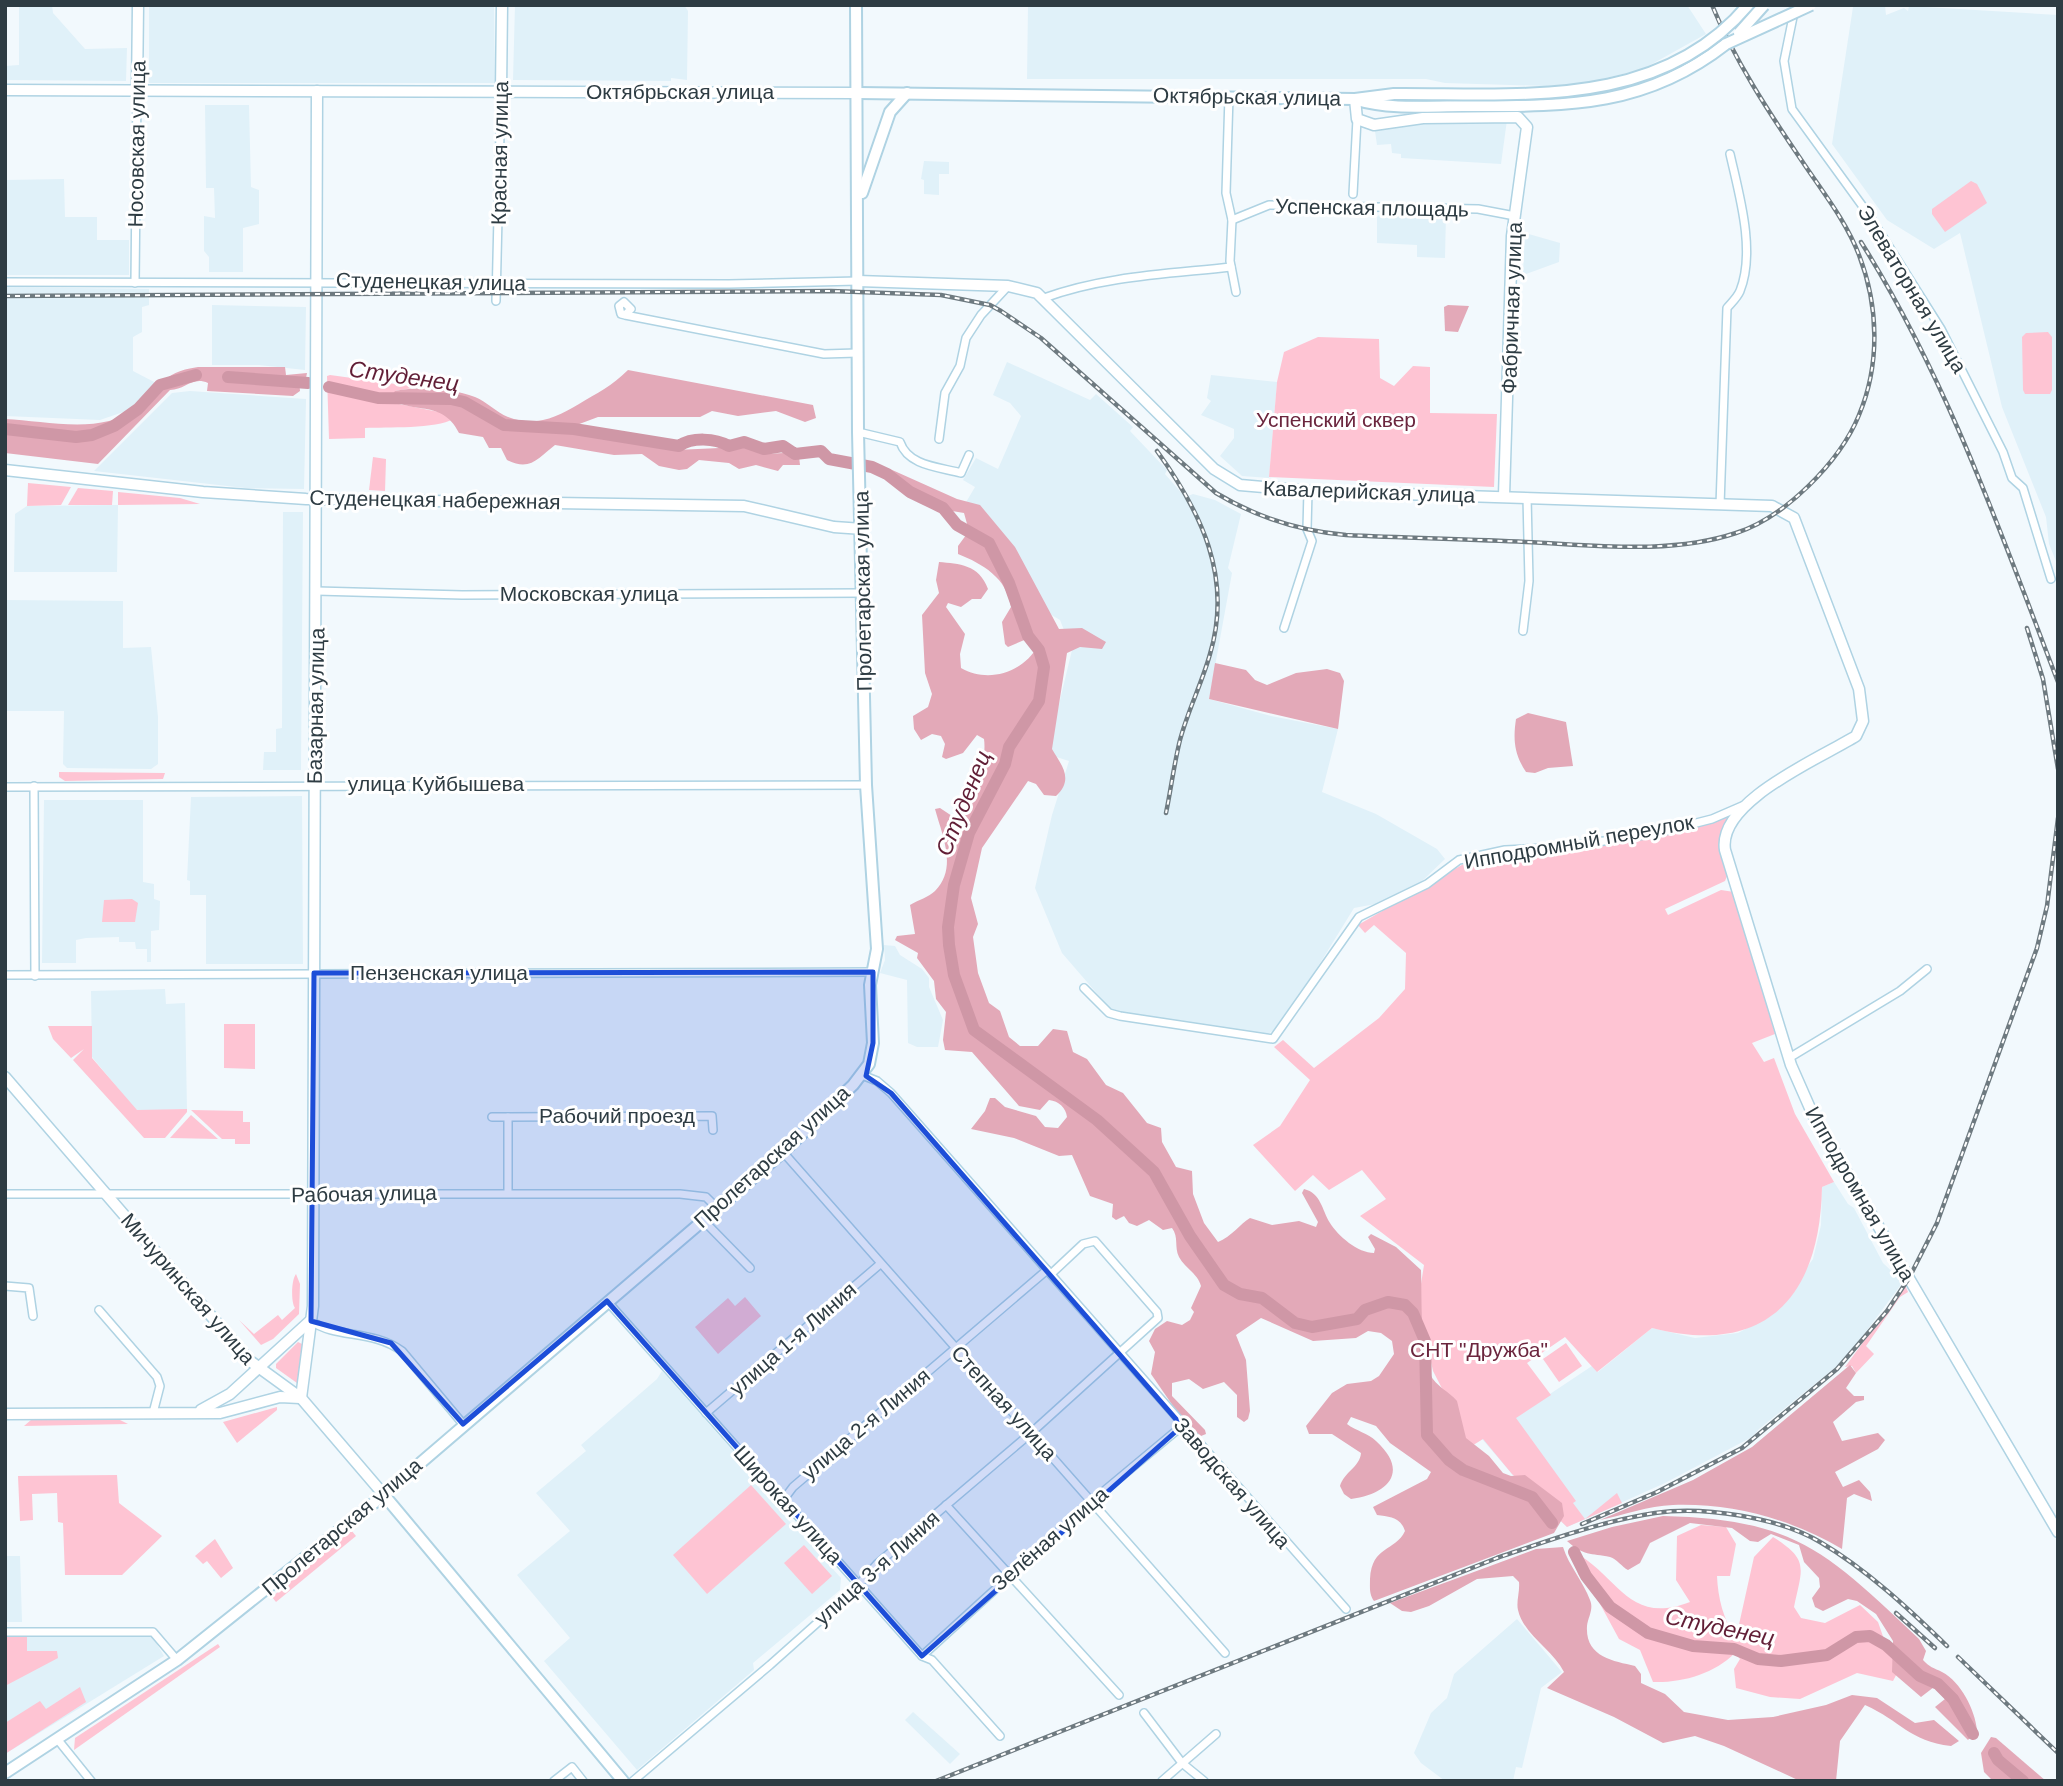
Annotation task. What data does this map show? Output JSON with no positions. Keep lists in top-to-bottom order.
{
  "streets": {
    "main road": ["Октябрьская улица", "Пролетарская улица", "Мичуринская улица"],
    "street": [
      "Носовская улица",
      "Красная улица",
      "Успенская площадь",
      "Студенецкая улица",
      "Элеваторная улица",
      "Фабричная улица",
      "Кавалерийская улица",
      "Студенецкая набережная",
      "Московская улица",
      "Базарная улица",
      "улица Куйбышева",
      "Ипподромный переулок",
      "Пензенская улица",
      "Рабочий проезд",
      "Рабочая улица",
      "Ипподромная улица",
      "улица 1-я Линия",
      "Степная улица",
      "улица 2-я Линия",
      "Заводская улица",
      "Широкая улица",
      "Зелёная улица",
      "улица 3-я Линия"
    ]
  },
  "crossings": [
    ["Октябрьская улица", "Носовская улица"],
    ["Октябрьская улица", "Красная улица"],
    ["Октябрьская улица", "Пролетарская улица"],
    ["Октябрьская улица", "Базарная улица"],
    ["Носовская улица", "Студенецкая улица"],
    ["Красная улица", "Студенецкая улица"],
    ["Успенская площадь", "Фабричная улица"],
    ["Студенецкая улица", "Кавалерийская улица"],
    ["Студенецкая улица", "Пролетарская улица"],
    ["Студенецкая улица", "Базарная улица"],
    ["Фабричная улица", "Кавалерийская улица"],
    ["Кавалерийская улица", "Пролетарская улица"],
    ["Кавалерийская улица", "Ипподромный переулок"],
    ["Кавалерийская улица", "Ипподромная улица"],
    ["Студенецкая набережная", "Пролетарская улица"],
    ["Студенецкая набережная", "Базарная улица"],
    ["Пролетарская улица", "Московская улица"],
    ["Пролетарская улица", "улица Куйбышева"],
    ["Пролетарская улица", "Пензенская улица"],
    ["Пролетарская улица", "Рабочая улица"],
    ["Пролетарская улица", "Мичуринская улица"],
    ["Пролетарская улица", "Степная улица"],
    ["Пролетарская улица", "Заводская улица"],
    ["Пролетарская улица", "Широкая улица"],
    ["Московская улица", "Базарная улица"],
    ["Базарная улица", "улица Куйбышева"],
    ["Базарная улица", "Пензенская улица"],
    ["Базарная улица", "Рабочая улица"],
    ["Базарная улица", "Мичуринская улица"],
    ["Ипподромный переулок", "Ипподромная улица"],
    ["Рабочий проезд", "Рабочая улица"],
    ["Рабочая улица", "Мичуринская улица"],
    ["улица 1-я Линия", "Степная улица"],
    ["улица 1-я Линия", "Широкая улица"],
    ["Степная улица", "улица 2-я Линия"],
    ["Степная улица", "Зелёная улица"],
    ["Степная улица", "улица 3-я Линия"],
    ["улица 2-я Линия", "Заводская улица"],
    ["улица 2-я Линия", "Широкая улица"],
    ["Заводская улица", "Зелёная улица"],
    ["Заводская улица", "улица 3-я Линия"],
    ["Широкая улица", "Зелёная улица"],
    ["Широкая улица", "улица 3-я Линия"]
  ],
  "water": ["Студенец"],
  "parks": ["Успенский сквер", "СНТ \"Дружба\""]
}
